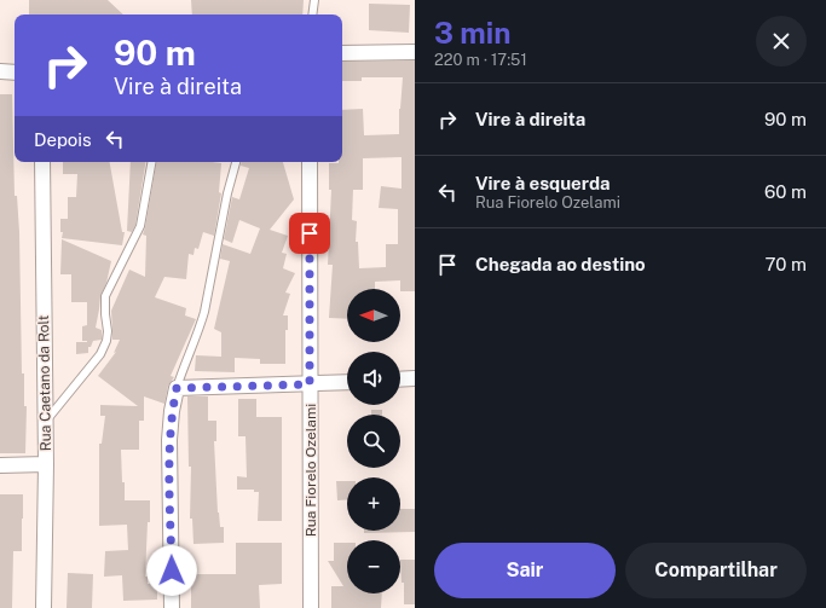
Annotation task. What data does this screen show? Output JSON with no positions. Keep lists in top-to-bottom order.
{
  "streets": {
    "street": ["Rua Caetano da Rolt", "Rua Fiorelo Ozelami"]
  },
  "north": "left",
  "page": {
    "heading": ["3 min", "220 m · 17:51"],
    "turn": ["90 m", "Vire à direita"],
    "list": [
      {
        "name": "Vire à direita",
        "value": "90 m"
      },
      {
        "name": "Vire à esquerda",
        "note": "Rua Fiorelo Ozelami",
        "value": "60 m"
      },
      {
        "name": "Chegada ao destino",
        "value": "70 m"
      }
    ],
    "then": "Depois",
    "map_buttons": ["+", "−"],
    "buttons": ["Sair", "Compartilhar"]
  }
}
